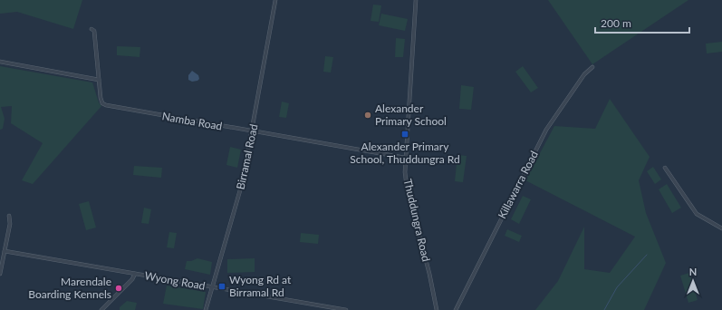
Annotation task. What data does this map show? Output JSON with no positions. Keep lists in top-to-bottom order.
{
  "streets": {
    "street": [
      "Namba Road",
      "Birramal Road",
      "Killawarra Road",
      "Thuddungra Road",
      "Wyong Road"
    ]
  },
  "crossings": [
    ["Namba Road", "Birramal Road"],
    ["Namba Road", "Thuddungra Road"],
    ["Birramal Road", "Wyong Road"]
  ],
  "places": {
    "other": ["Alexander Primary School", "Marendale Boarding Kennels"],
    "transit": ["Alexander Primary School, Thuddungra Rd", "Wyong Rd at Birramal Rd"]
  },
  "scale_bar": "200 m",
  "north": "top"
}
